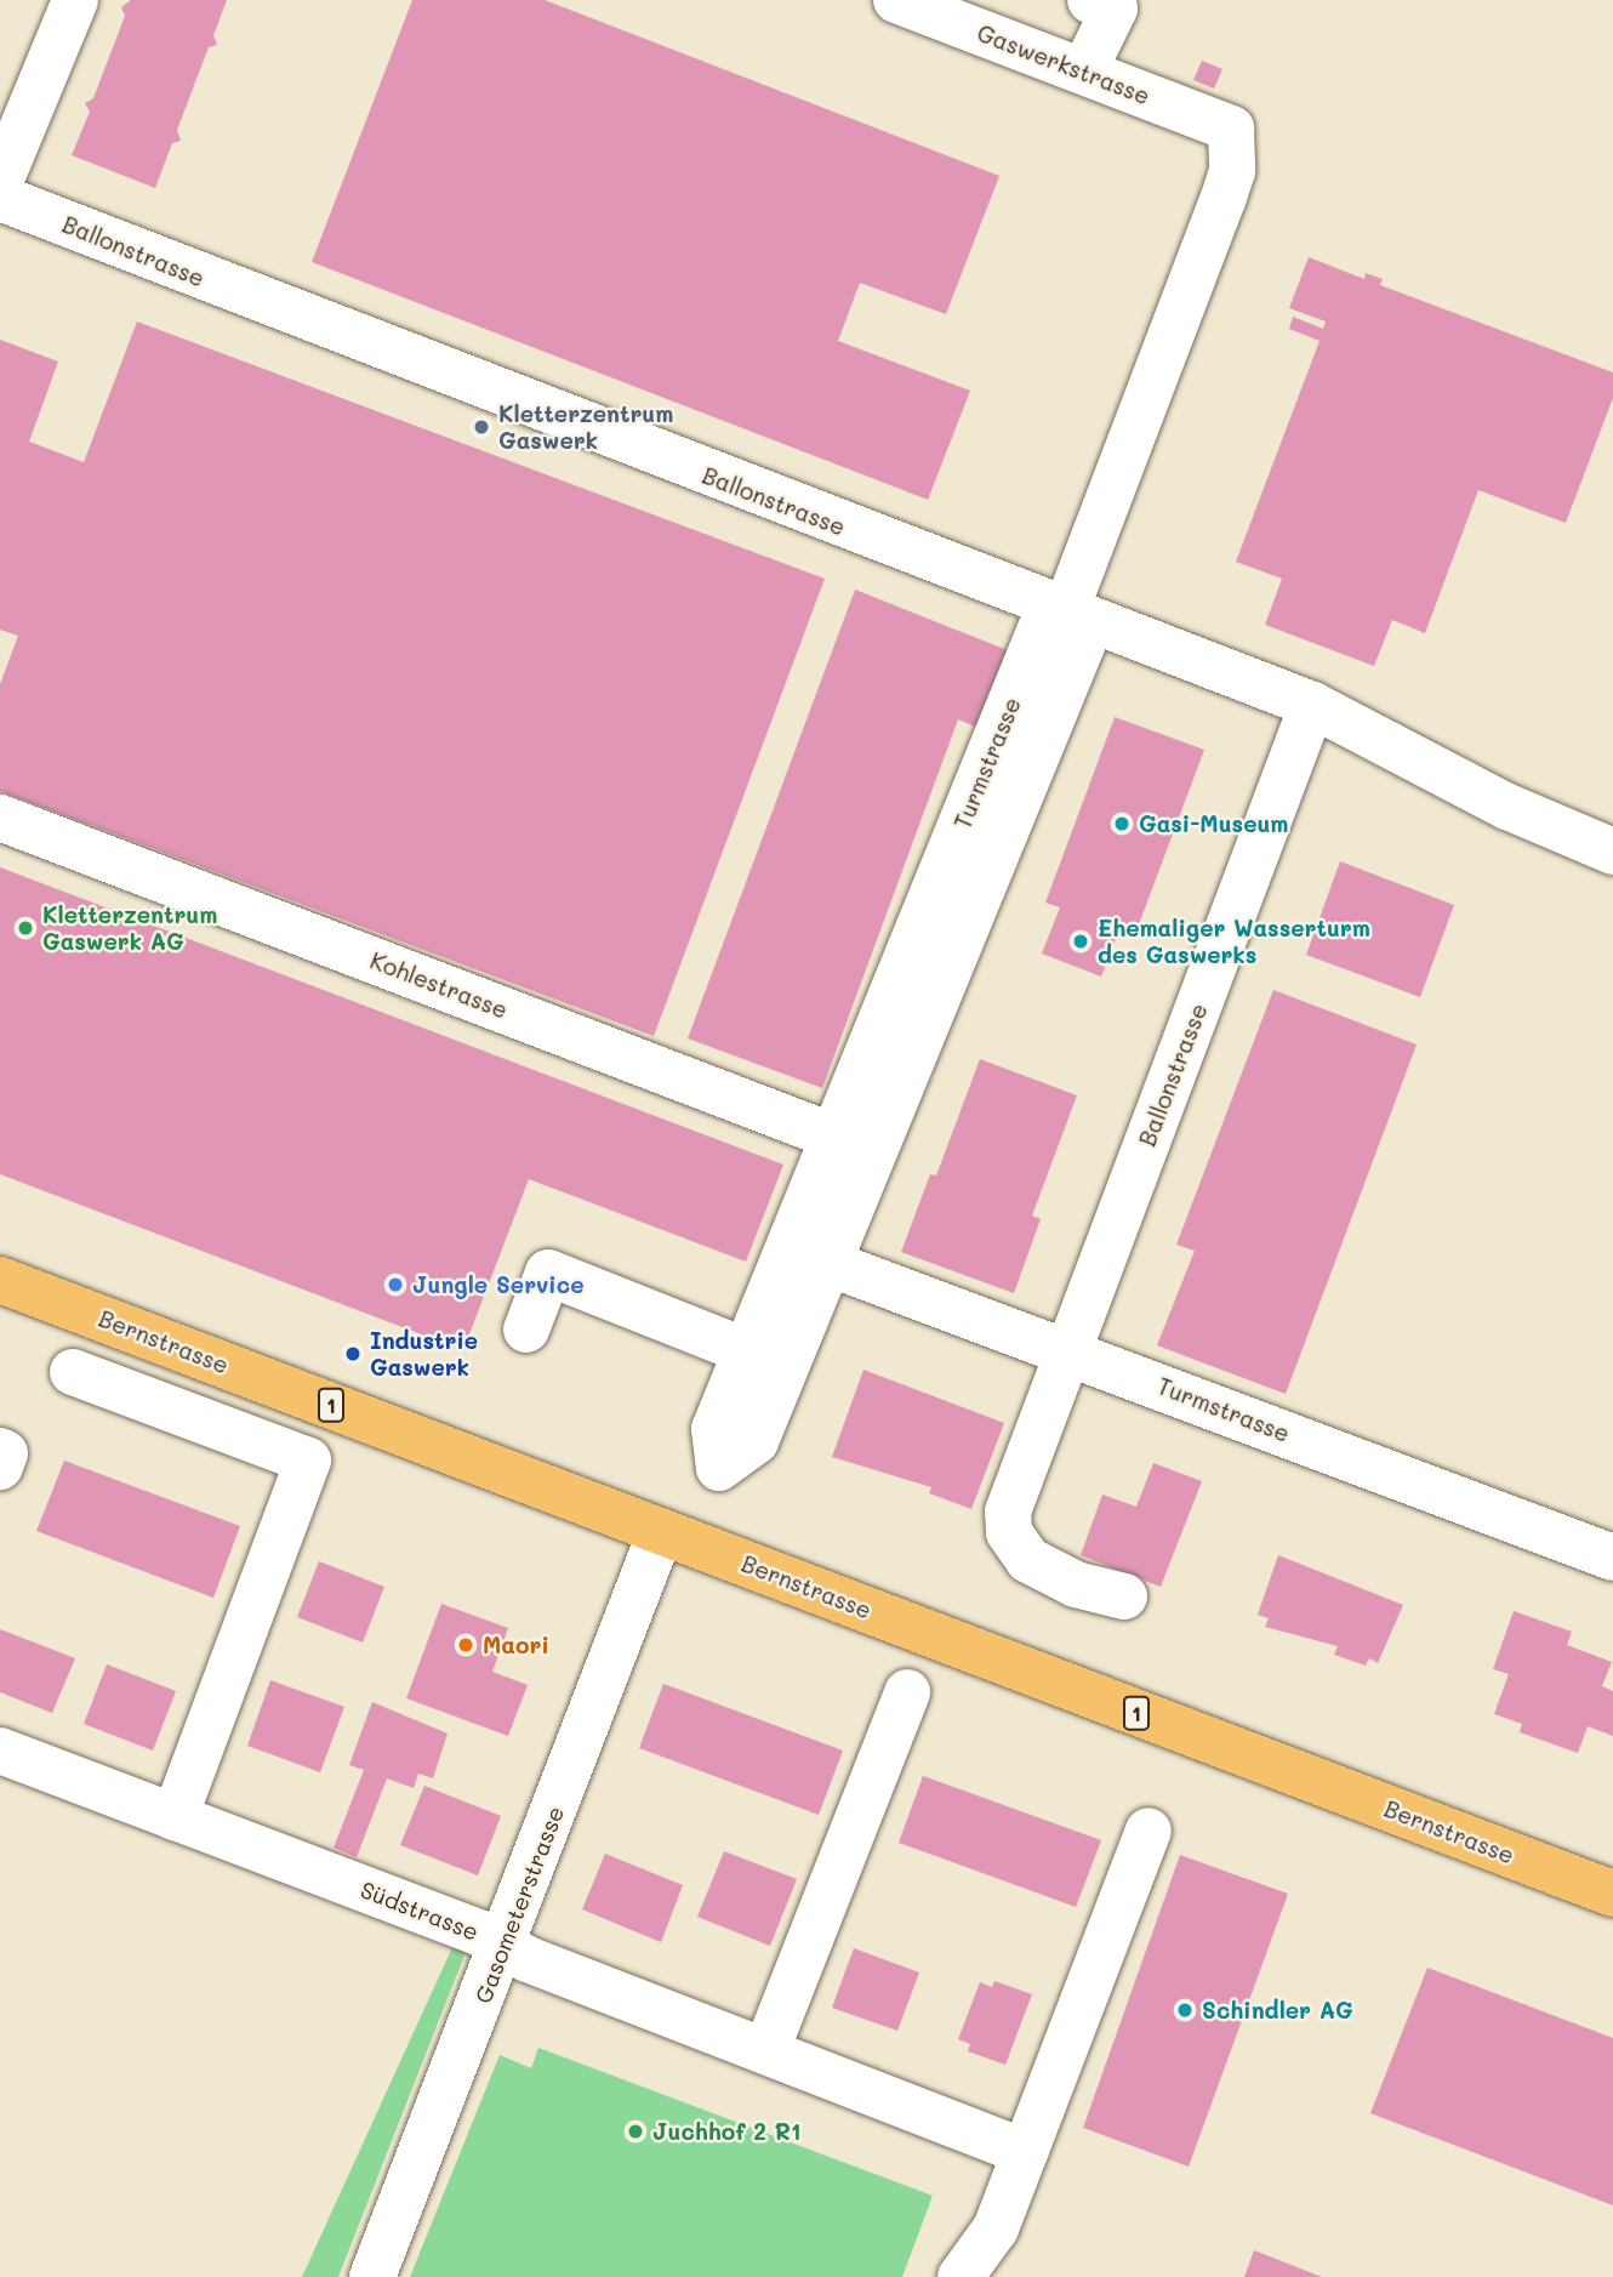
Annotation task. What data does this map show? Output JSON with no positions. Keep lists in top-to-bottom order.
{
  "streets": {
    "main road": ["Bernstrasse", "1"],
    "street": [
      "Gaswerkstrasse",
      "Ballonstrasse",
      "Turmstrasse",
      "Kohlestrasse",
      "Gasometerstrasse",
      "Südstrasse"
    ]
  },
  "crossings": [
    ["Gaswerkstrasse", "Turmstrasse"],
    ["Ballonstrasse", "Turmstrasse"],
    ["Turmstrasse", "Kohlestrasse"],
    ["Bernstrasse", "Gasometerstrasse"],
    ["Gasometerstrasse", "Südstrasse"]
  ],
  "places": [
    "Kletterzentrum Gaswerk",
    "Gasi-Museum",
    "Kletterzentrum Gaswerk AG",
    "Ehemaliger Wasserturm des Gaswerks",
    "Jungle Service",
    "Industrie Gaswerk",
    "Maori",
    "Schindler AG",
    "Juchhof 2 R1"
  ]
}
